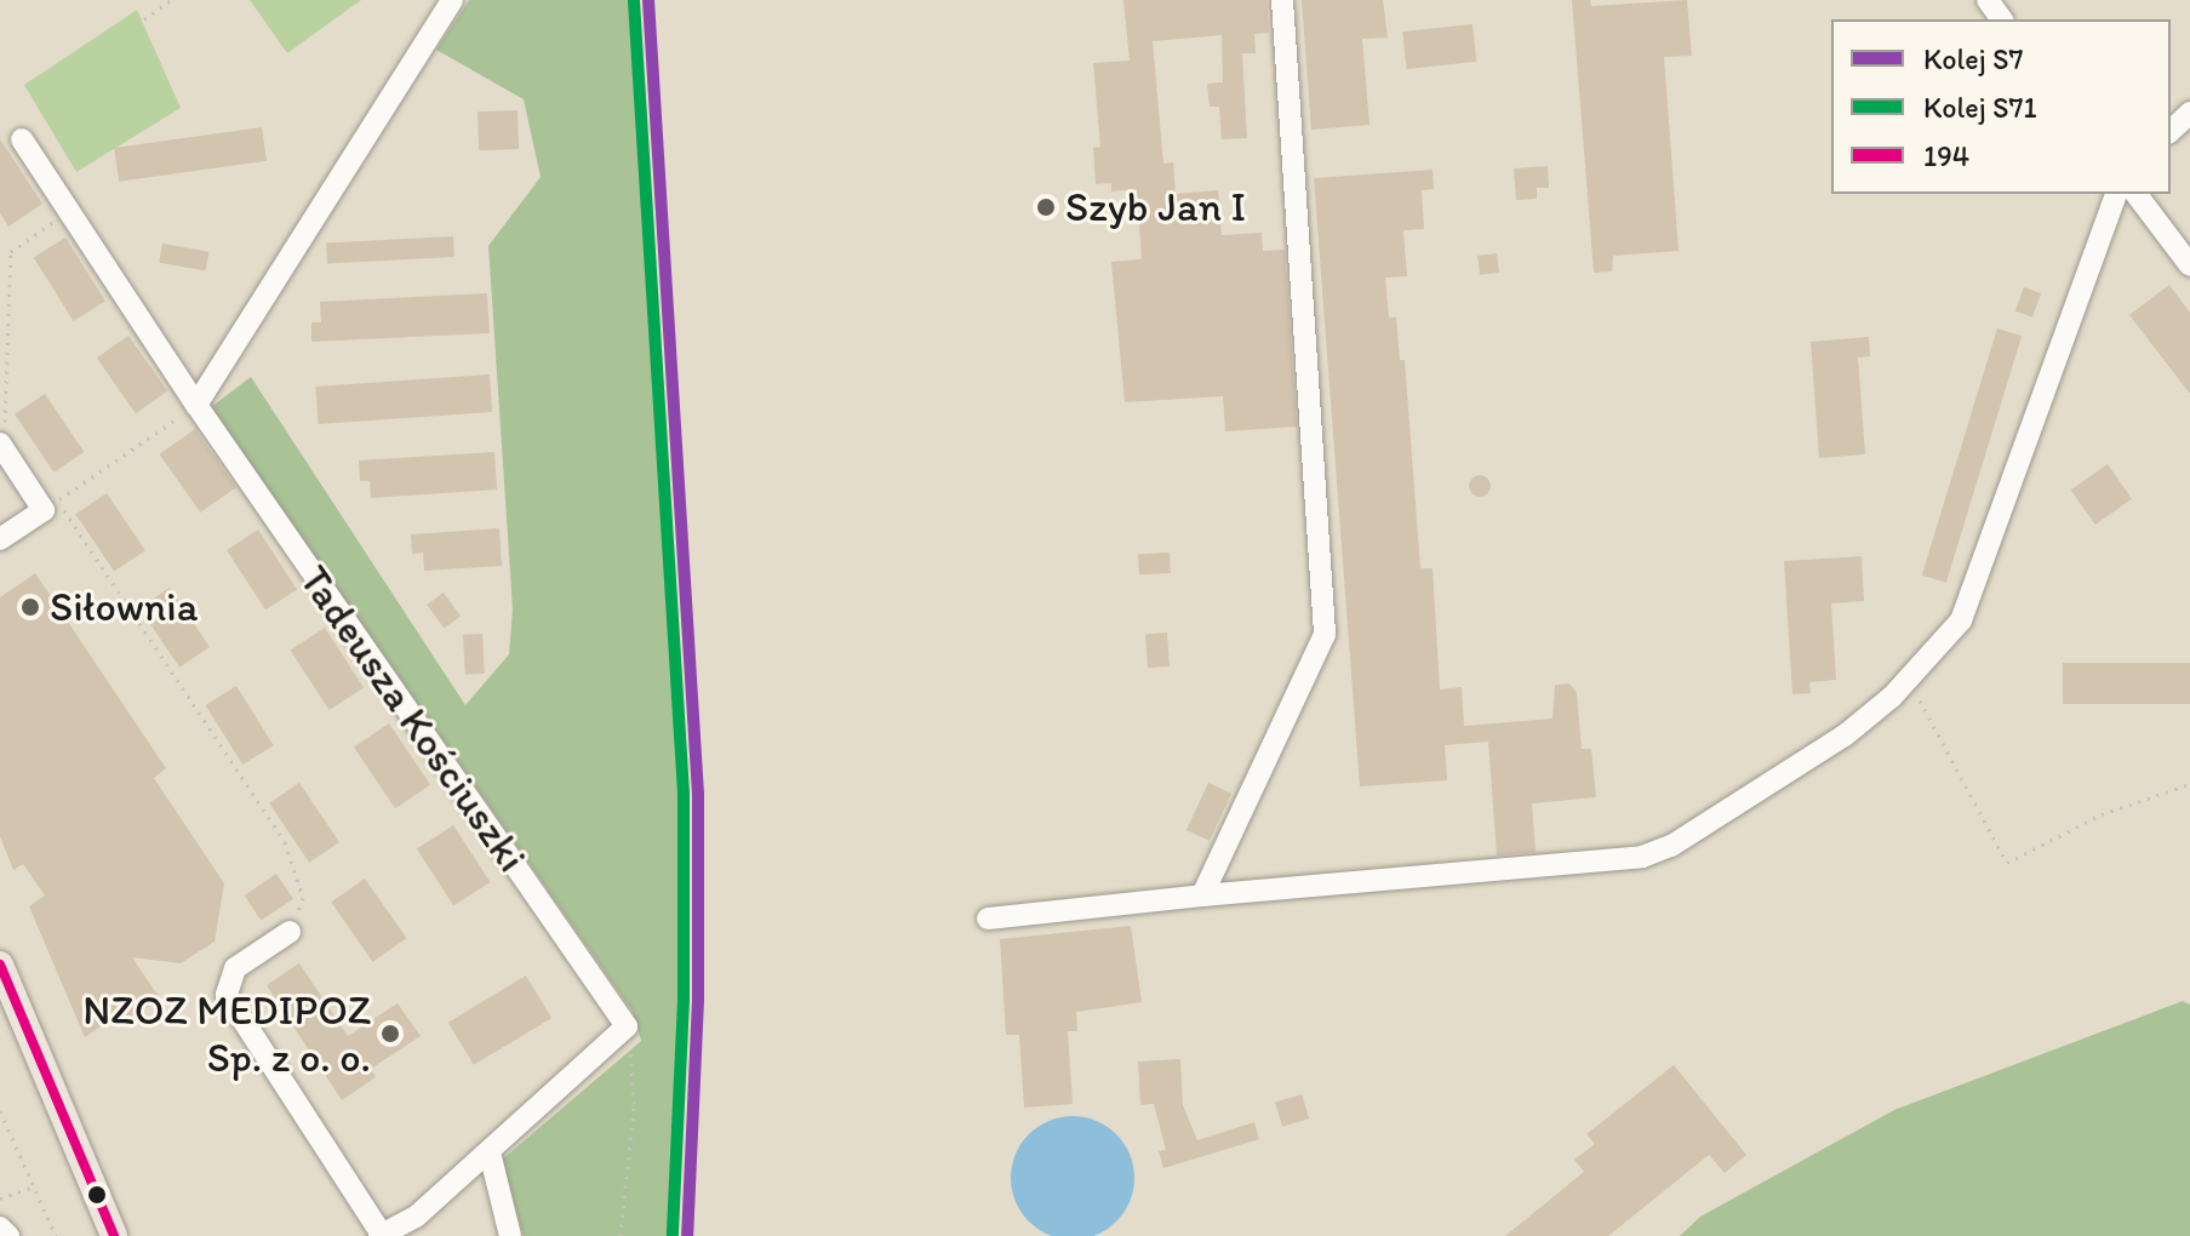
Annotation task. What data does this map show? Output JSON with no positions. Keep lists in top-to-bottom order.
{
  "streets": {
    "street": ["Tadeusza Kościuszki"]
  },
  "places": ["Szyb Jan I", "Siłownia", "NZOZ MEDIPOZ Sp. z o. o."],
  "lines": ["rail line S7", "rail line S71", "transit line 194"],
  "legend": ["Kolej S7", "Kolej S71", "194"]
}
